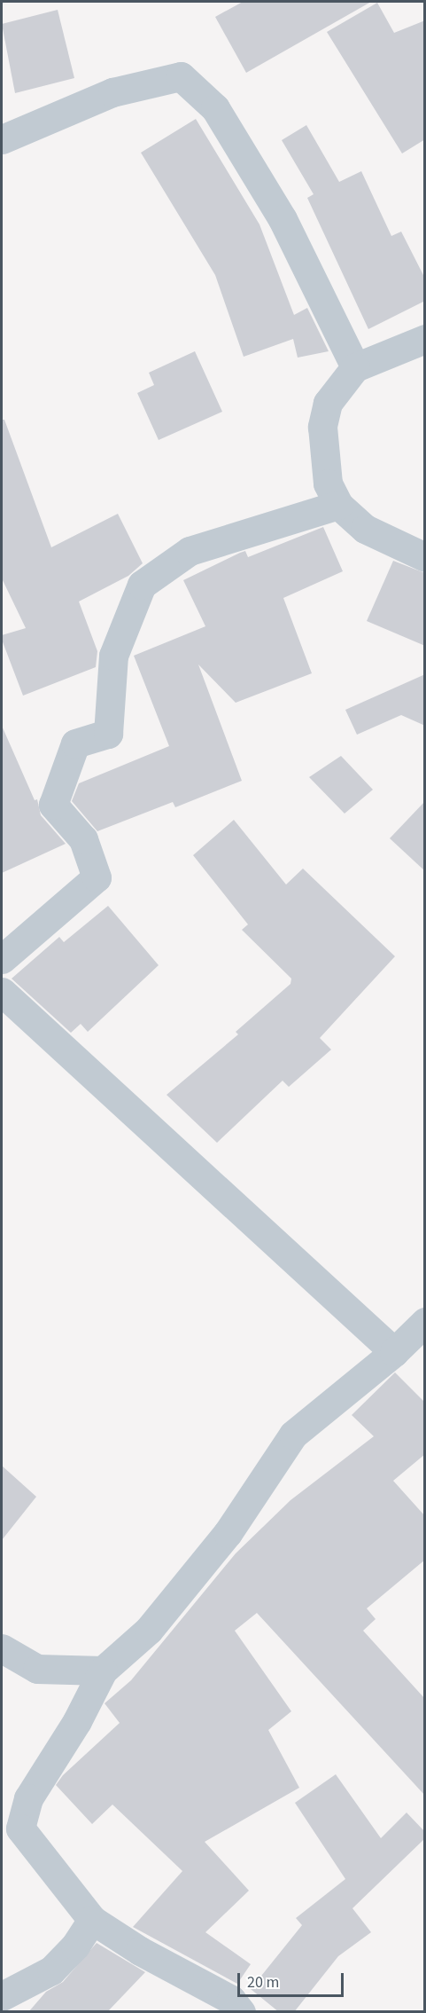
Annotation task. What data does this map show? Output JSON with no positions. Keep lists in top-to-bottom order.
{
  "scale_bar": "20 m"
}
